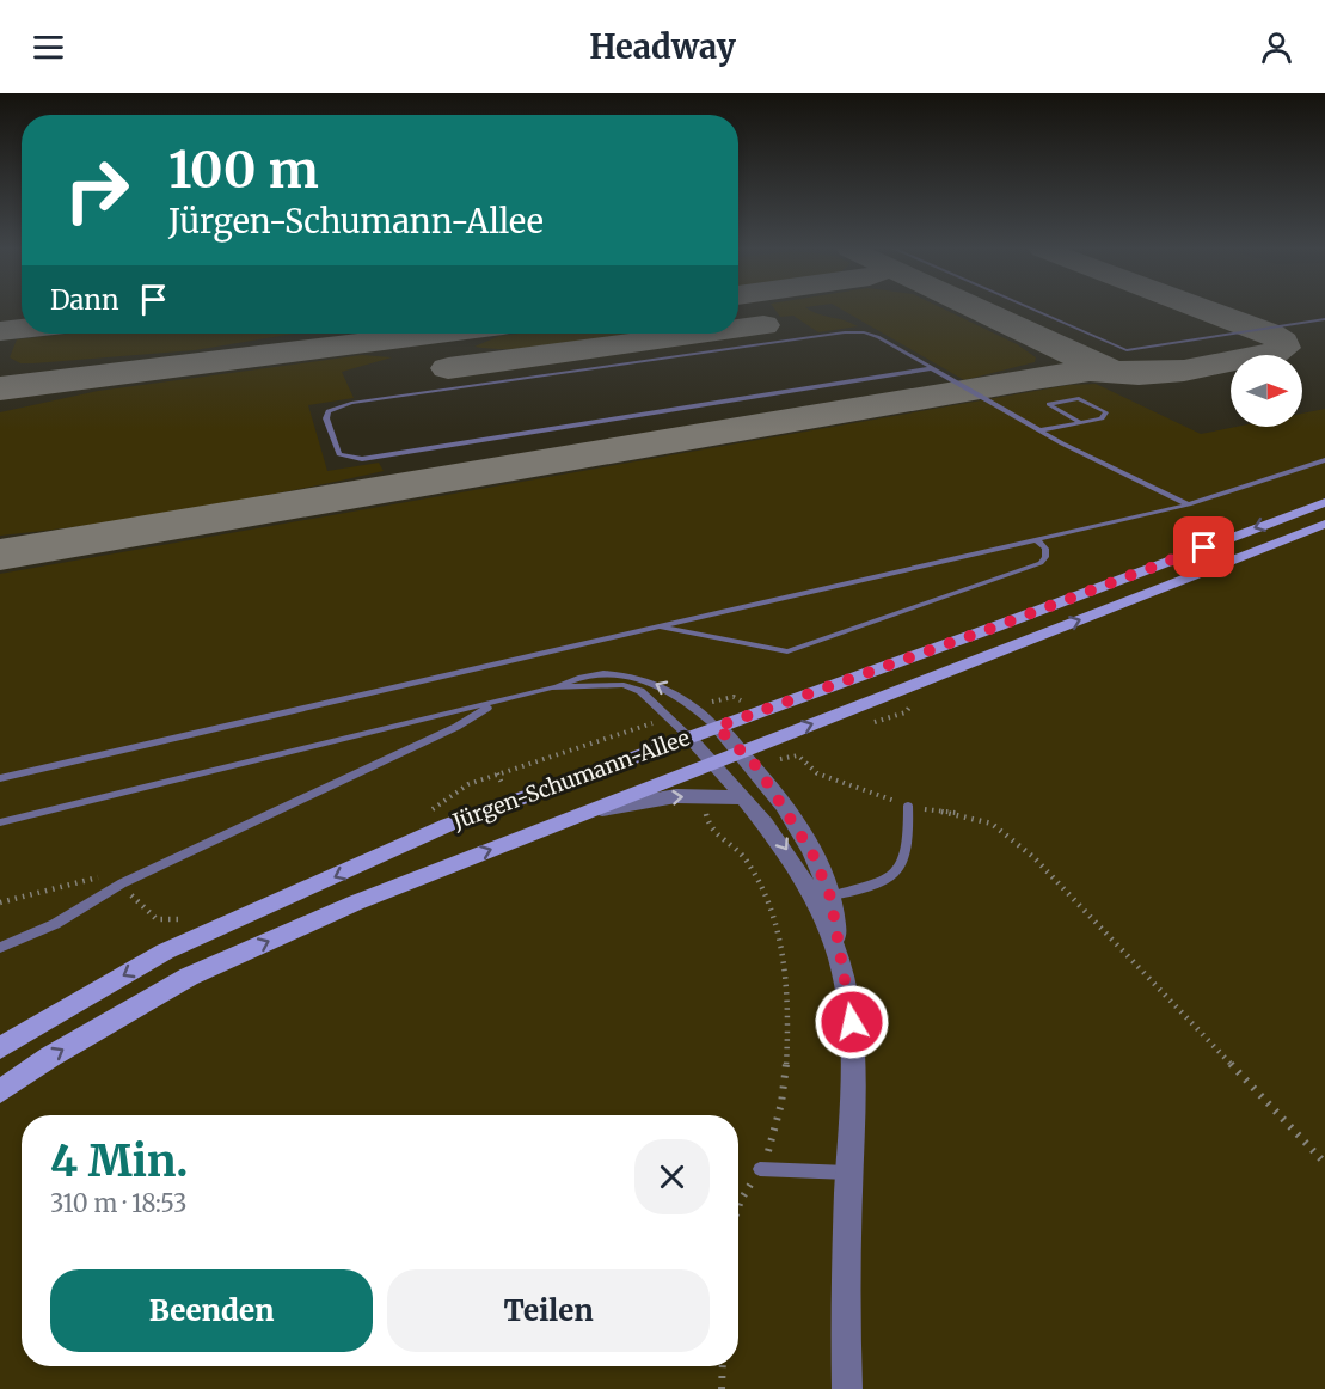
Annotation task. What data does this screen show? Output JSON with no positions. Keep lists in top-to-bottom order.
{
  "streets": {
    "street": ["Jürgen-Schumann-Allee"]
  },
  "north": "right",
  "page": {
    "header": "Headway",
    "turn": ["100 m", "Jürgen-Schumann-Allee"],
    "then": "Dann",
    "heading": ["4 Min.", "310 m · 18:53"],
    "buttons": ["Beenden", "Teilen"]
  }
}
